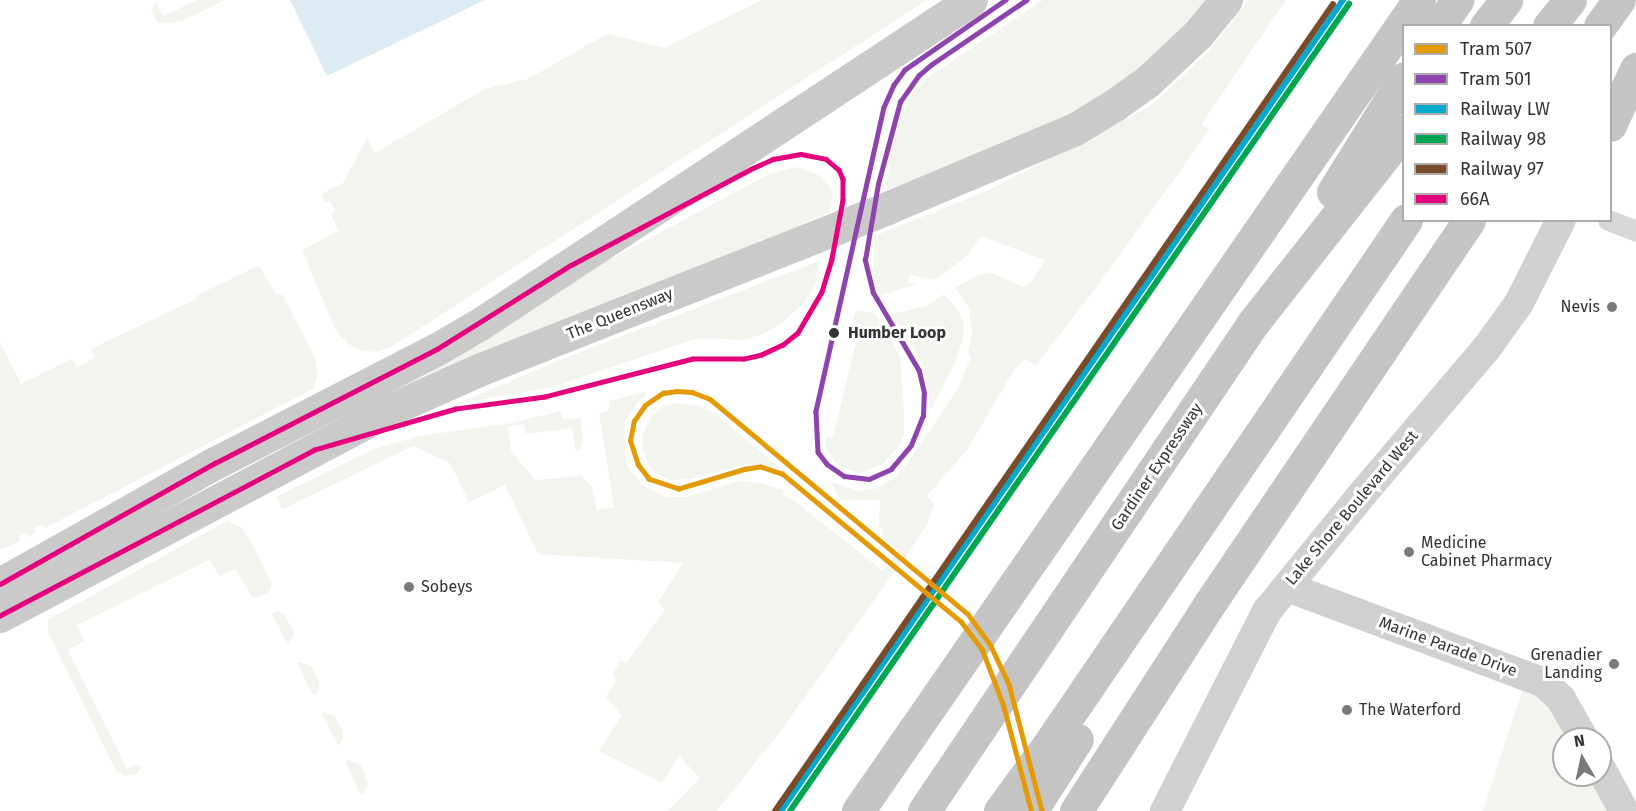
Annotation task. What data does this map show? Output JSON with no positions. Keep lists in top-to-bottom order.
{
  "streets": {
    "highway": ["Gardiner Expressway"],
    "main road": ["The Queensway", "Lake Shore Boulevard West", "Marine Parade Drive"]
  },
  "crossings": [
    ["Lake Shore Boulevard West", "Marine Parade Drive"]
  ],
  "places": [
    "Nevis",
    "Humber Loop",
    "Medicine Cabinet Pharmacy",
    "Sobeys",
    "Grenadier Landing",
    "The Waterford"
  ],
  "lines": [
    "tram line 501",
    "rail line LW",
    "rail line 98",
    "rail line 97",
    "transit line 66A",
    "tram line 507"
  ],
  "legend": [
    "Tram 507",
    "Tram 501",
    "Railway LW",
    "Railway 98",
    "Railway 97",
    "66A"
  ],
  "north": "top"
}
